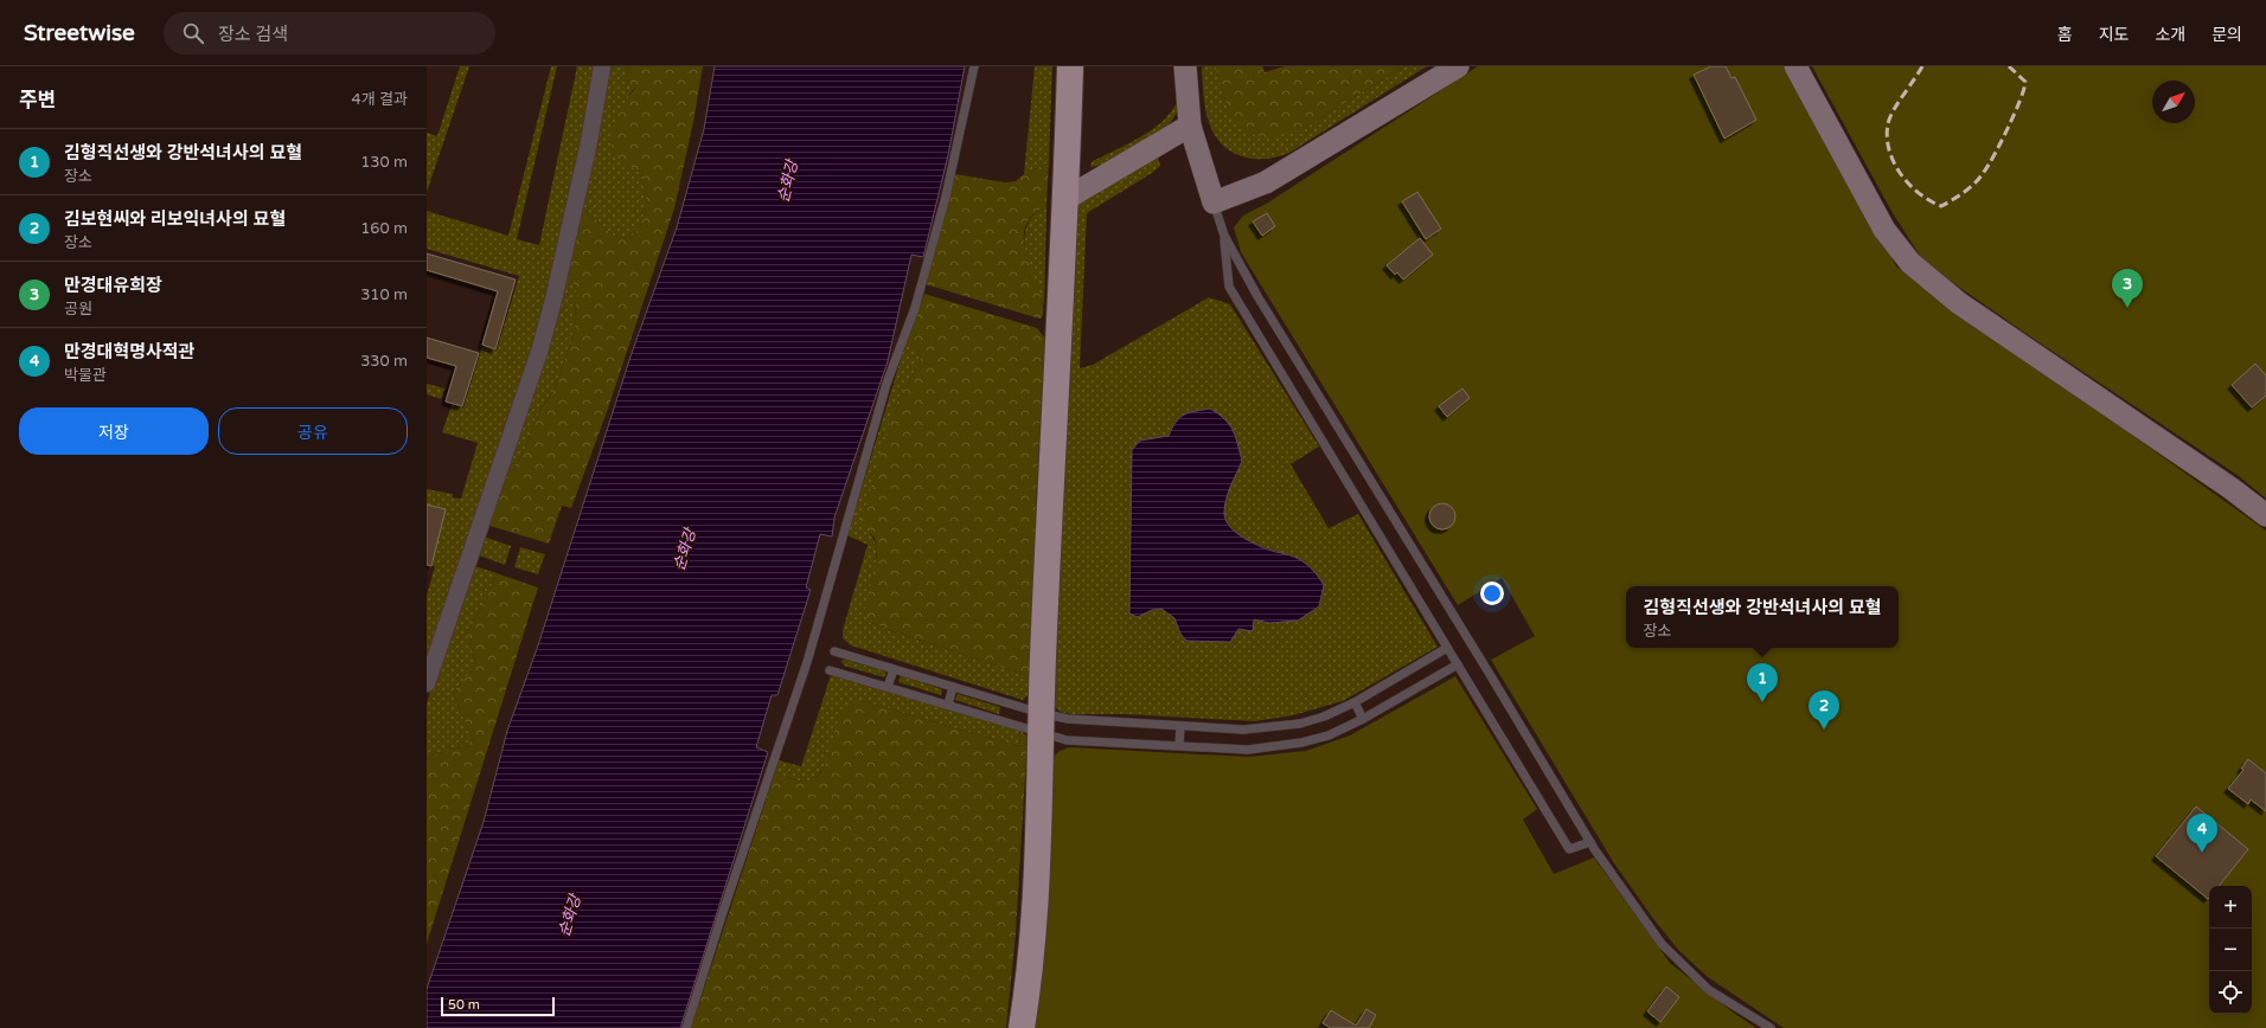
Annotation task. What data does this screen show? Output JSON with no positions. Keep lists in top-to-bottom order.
{
  "water": ["순화강"],
  "scale_bar": "50 m",
  "north": "top right",
  "page": {
    "header": "Streetwise",
    "search": "장소 검색",
    "nav": [
      "홈",
      "지도",
      "소개",
      "문의"
    ],
    "heading": ["주변", "4개 결과"],
    "list": [
      {
        "mark": "1",
        "name": "김형직선생와 강반석녀사의 묘혈",
        "note": "장소",
        "value": "130 m"
      },
      {
        "mark": "2",
        "name": "김보현씨와 리보익녀사의 묘혈",
        "note": "장소",
        "value": "160 m"
      },
      {
        "mark": "3",
        "name": "만경대유희장",
        "note": "공원",
        "value": "310 m"
      },
      {
        "mark": "4",
        "name": "만경대혁명사적관",
        "note": "박물관",
        "value": "330 m"
      }
    ],
    "pins": [
      "3",
      "1",
      "2",
      "4"
    ],
    "buttons": ["저장", "공유"],
    "popup": ["김형직선생와 강반석녀사의 묘혈", "장소"],
    "map_buttons": ["+", "−"],
    "scale": "50 m"
  }
}
